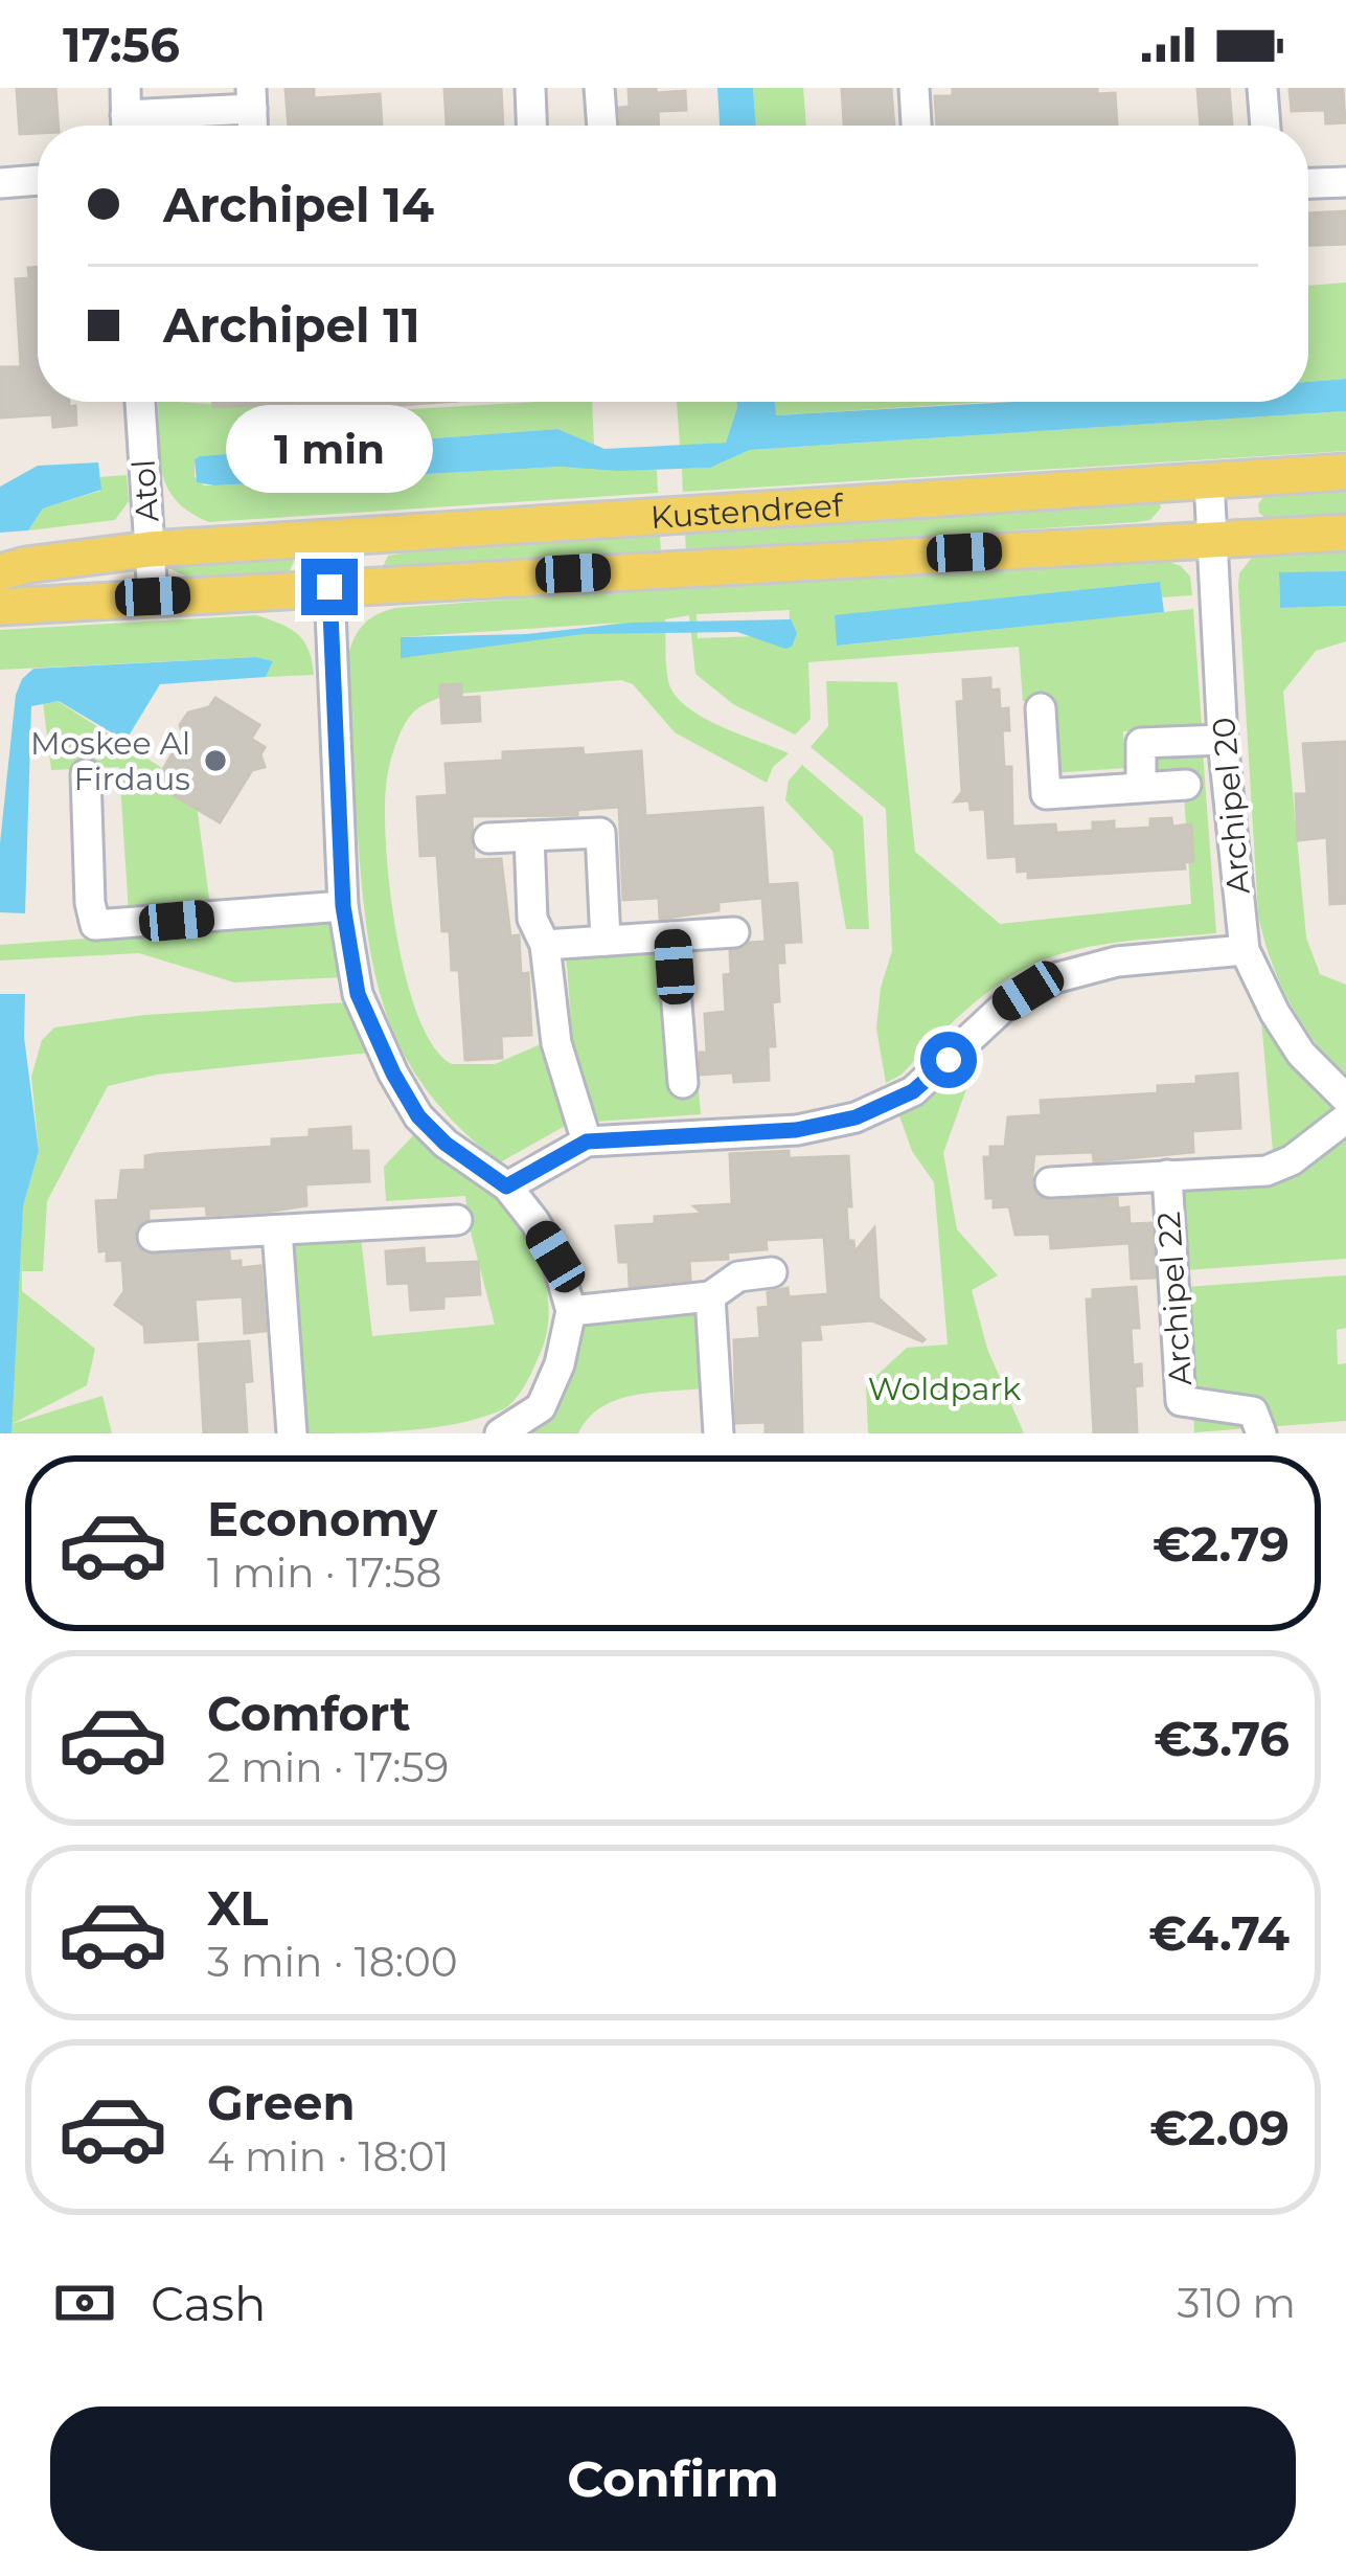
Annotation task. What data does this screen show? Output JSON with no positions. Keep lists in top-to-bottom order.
{
  "streets": {
    "main road": ["Kustendreef"],
    "street": ["Atol", "Archipel 20", "Archipel 22"]
  },
  "crossings": [
    ["Atol", "Kustendreef"],
    ["Kustendreef", "Archipel 20"]
  ],
  "parks": ["Woldpark"],
  "places": ["Moskee Al Firdaus"],
  "page": {
    "status": "17:56",
    "banner": ["Archipel 14", "Archipel 11"],
    "bubble": "1 min",
    "list": [
      {
        "name": "Economy",
        "note": "1 min · 17:58",
        "value": "€2.79"
      },
      {
        "name": "Comfort",
        "note": "2 min · 17:59",
        "value": "€3.76"
      },
      {
        "name": "XL",
        "note": "3 min · 18:00",
        "value": "€4.74"
      },
      {
        "name": "Green",
        "note": "4 min · 18:01",
        "value": "€2.09"
      }
    ],
    "pay": ["Cash", "310 m"],
    "buttons": "Confirm"
  }
}
